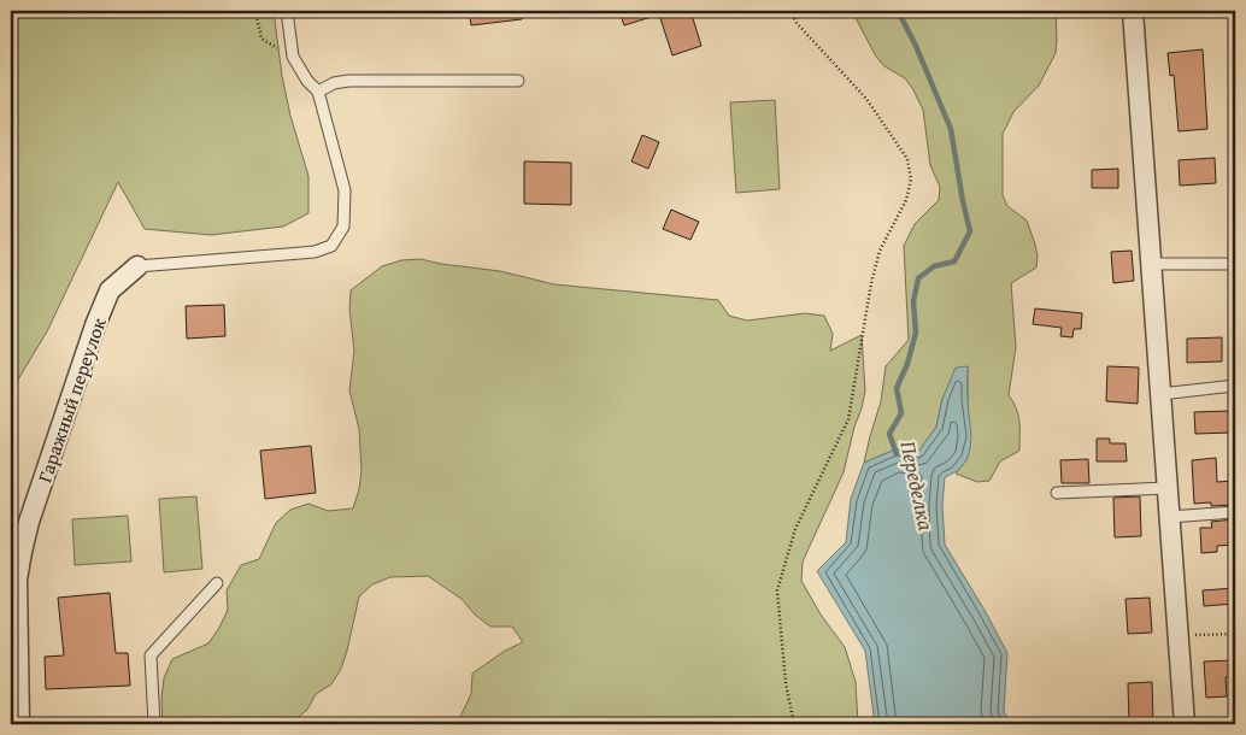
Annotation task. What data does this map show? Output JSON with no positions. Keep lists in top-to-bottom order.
{
  "streets": {
    "street": ["Гаражный переулок"]
  },
  "water": ["Переделка"]
}
